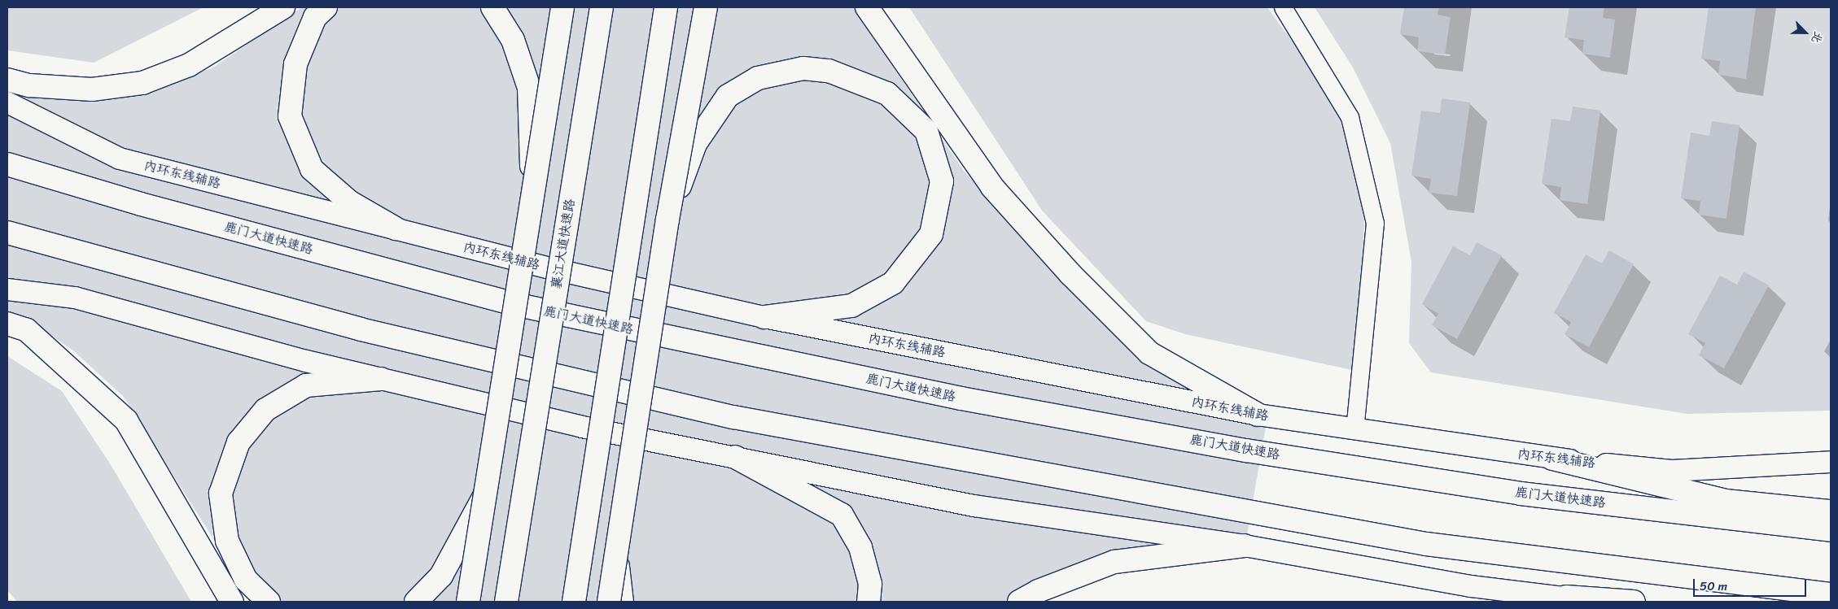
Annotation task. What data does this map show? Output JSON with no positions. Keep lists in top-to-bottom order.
{
  "streets": {
    "highway": ["鹿门大道快速路", "襄江大道快速路"],
    "main road": ["内环东线辅路"]
  },
  "scale_bar": "50 m",
  "north": "bottom right"
}
